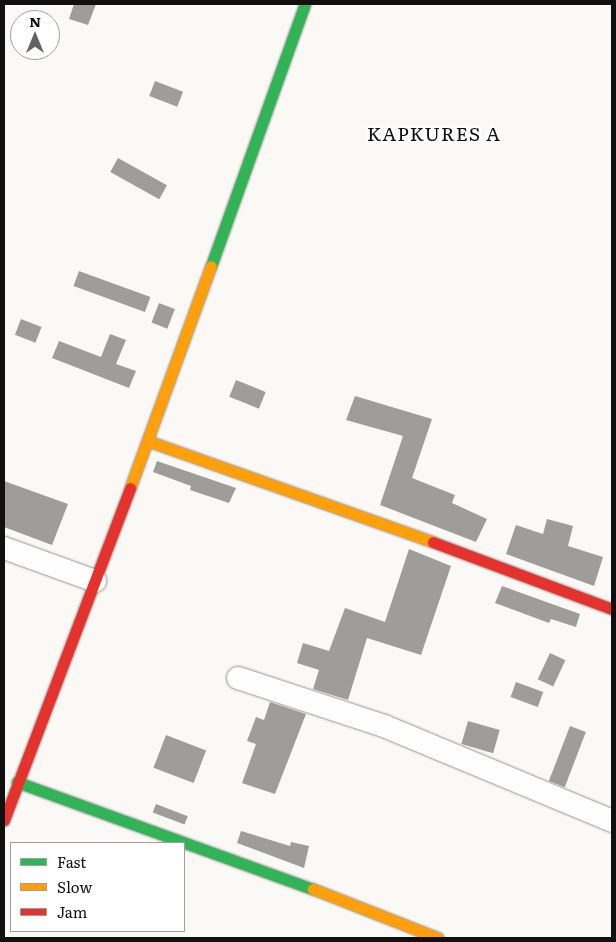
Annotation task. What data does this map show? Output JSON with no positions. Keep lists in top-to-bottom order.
{
  "districts": ["KAPKURES A"],
  "legend": ["Fast", "Slow", "Jam"],
  "north": "top"
}
